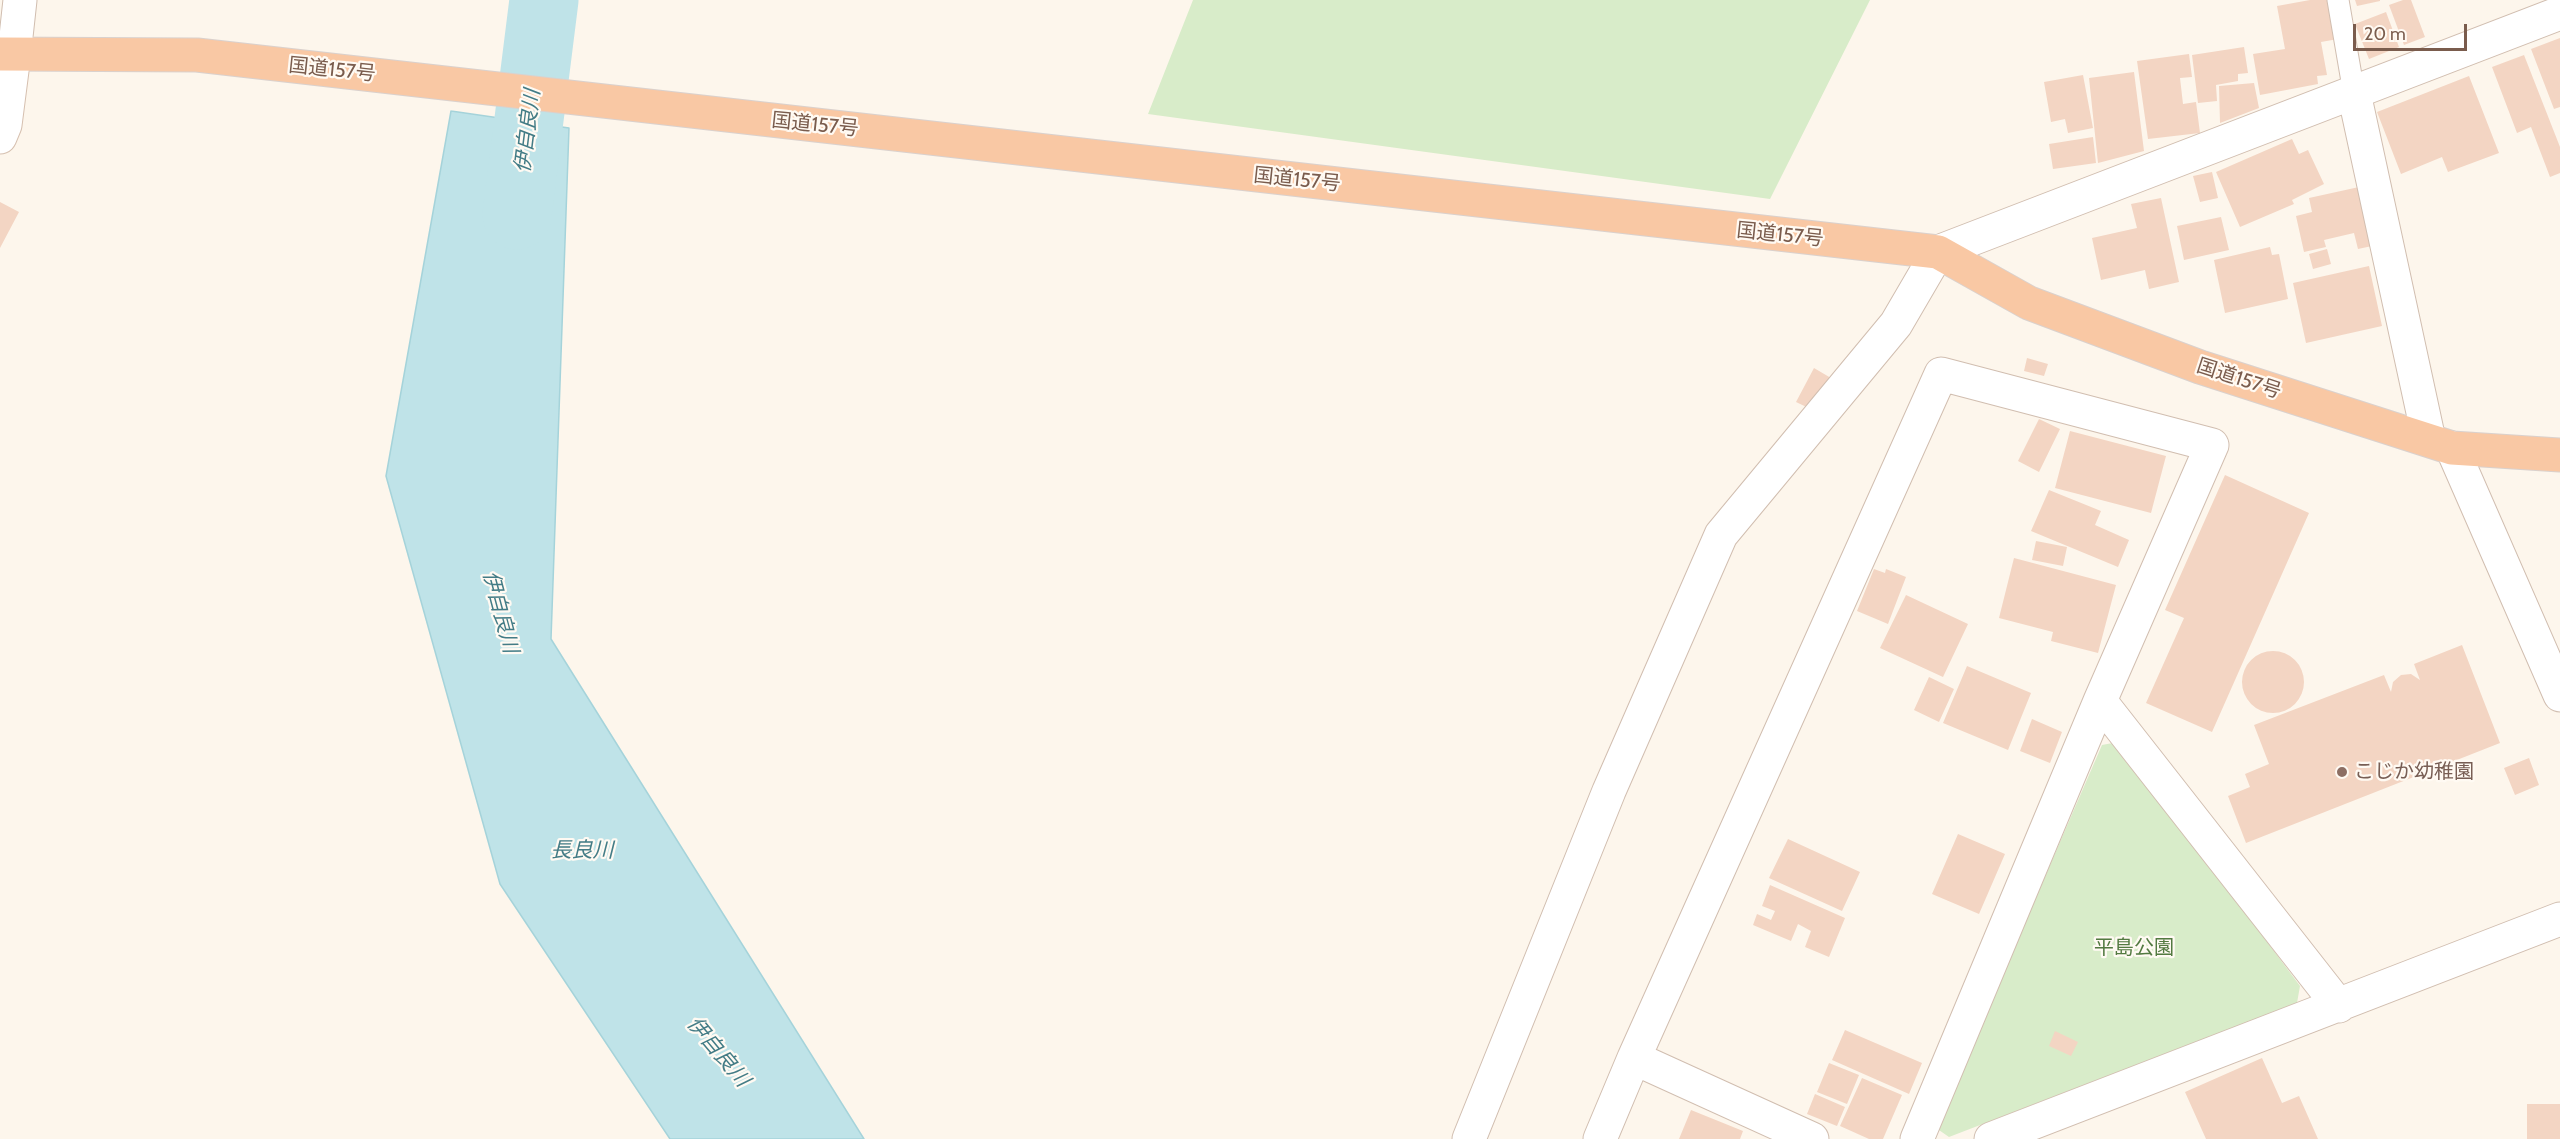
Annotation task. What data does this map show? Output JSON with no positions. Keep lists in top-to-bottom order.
{
  "streets": {
    "highway": ["国道157号"]
  },
  "water": ["伊自良川", "長良川"],
  "parks": ["平島公園"],
  "places": ["こじか幼稚園"],
  "scale_bar": "20 m"
}
